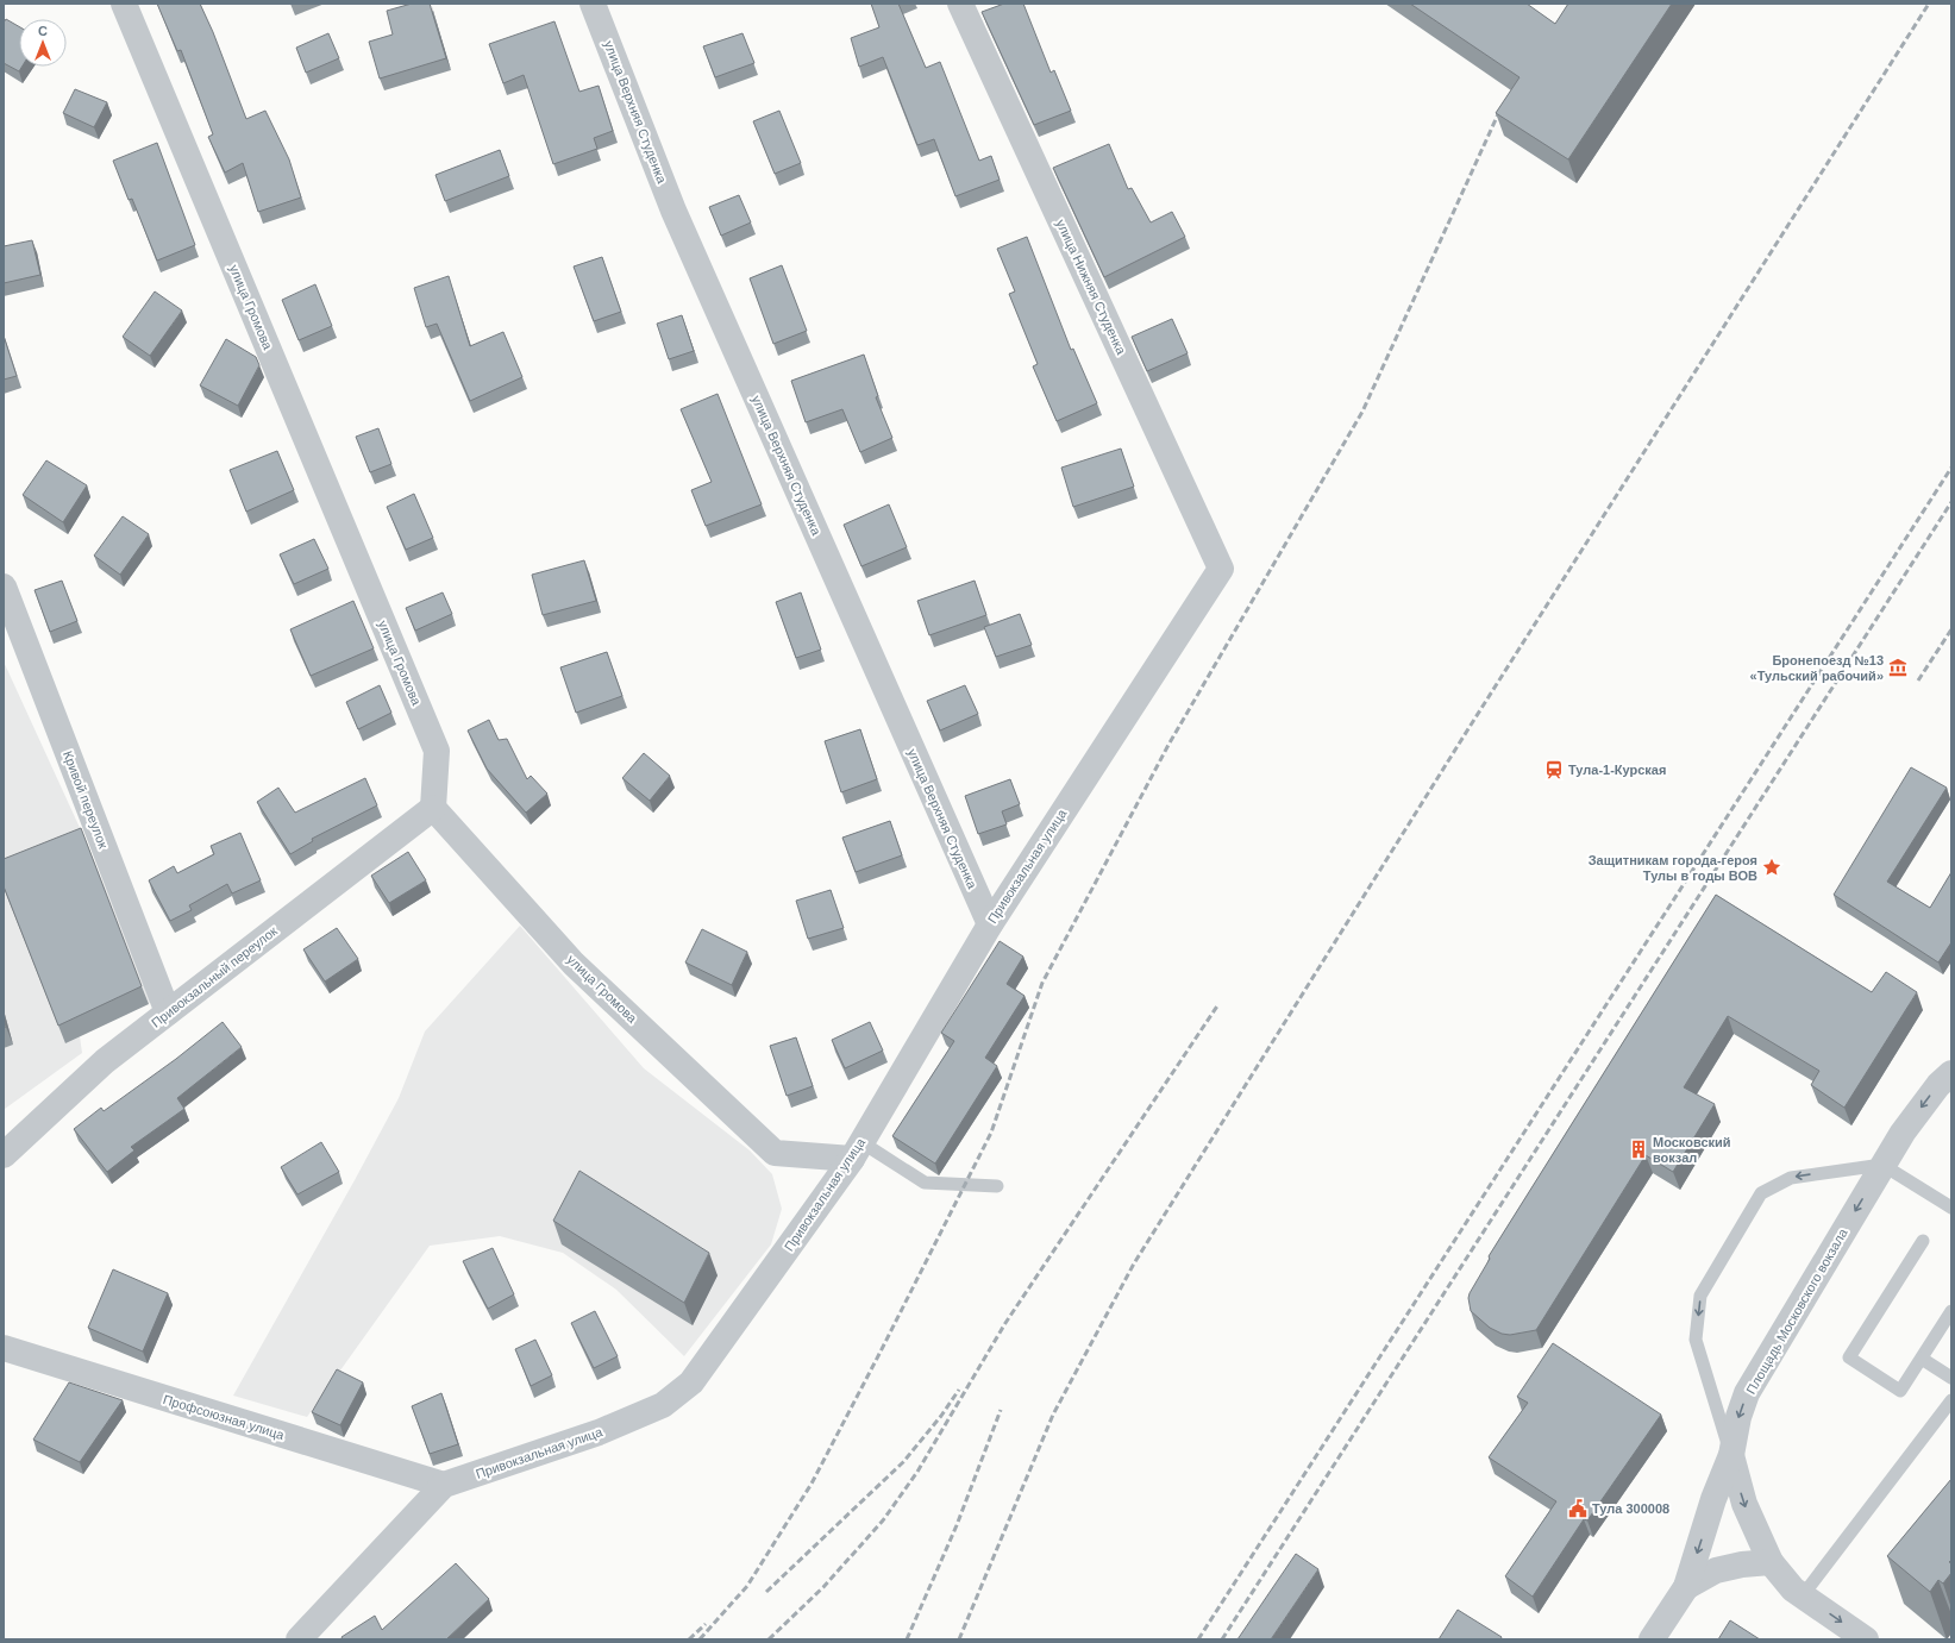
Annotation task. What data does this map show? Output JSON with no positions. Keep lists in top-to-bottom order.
{
  "streets": {
    "street": [
      "улица Верхняя Cтуденка",
      "улица Нижняя Cтуденкa",
      "улица Громова",
      "Кривой переулок",
      "Привокзальная улица",
      "Привокзальный переулок",
      "Площадь Московского вокзала",
      "Профсоюзная улица"
    ]
  },
  "crossings": [
    ["улица Верхняя Cтуденка", "Привокзальная улица"],
    ["улица Нижняя Cтуденкa", "Привокзальная улица"],
    ["улица Громова", "Привокзальная улица"],
    ["улица Громова", "Привокзальный переулок"],
    ["Кривой переулок", "Привокзальный переулок"],
    ["Привокзальная улица", "Профсоюзная улица"]
  ],
  "one_way": ["Площадь Московского вокзала"],
  "places": {
    "museum": ["Бронепоезд №13 «Тульский рабочий»"],
    "station": ["Тула-1-Курская"],
    "place": ["Защитникам города-героя Тулы в годы ВОВ"],
    "building": ["Московский вокзал"],
    "public building": ["Тула 300008"]
  },
  "north": "top"
}
